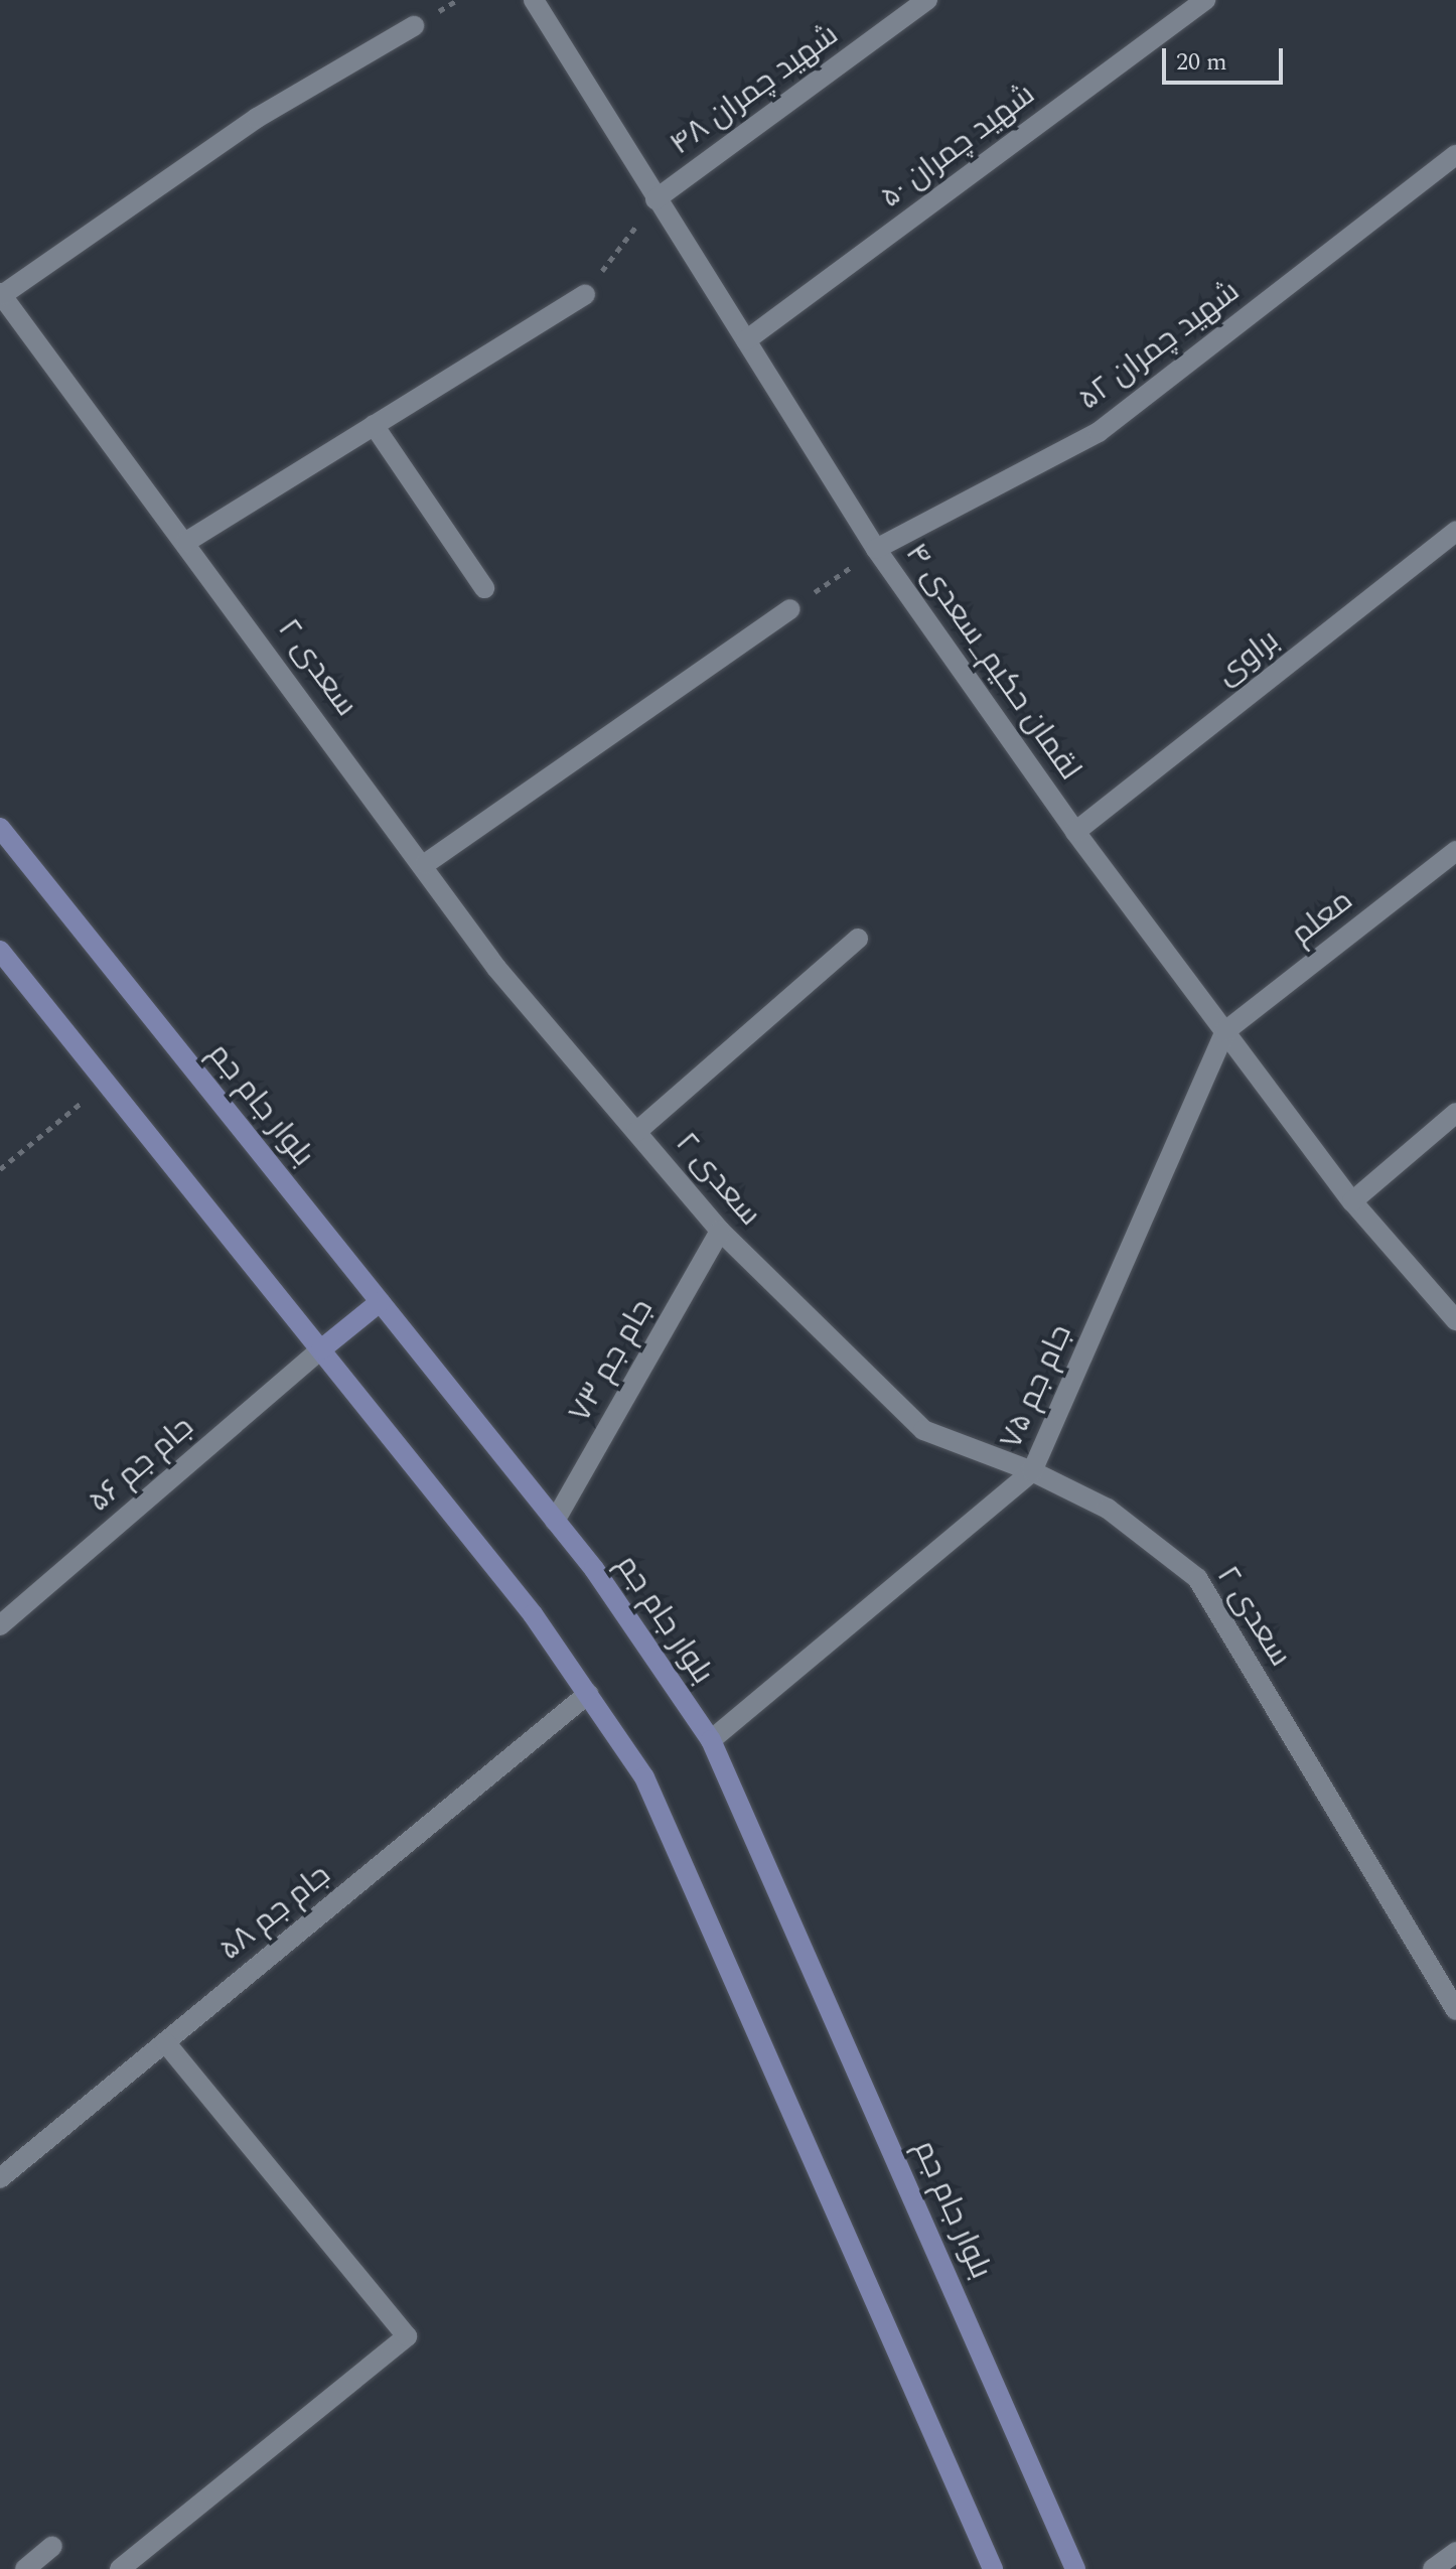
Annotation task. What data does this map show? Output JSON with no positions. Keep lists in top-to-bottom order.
{
  "streets": {
    "main road": ["بلوار جام جم"],
    "street": [
      "شهید چمران ۴۸",
      "شهید چمران ۵۰",
      "شهید چمران ۵۲",
      "براوی",
      "لقمان حکیم_سعدی ۴",
      "سعدی ۲",
      "معلم",
      "جام جم ۷۳",
      "جام جم ۷۵",
      "جام جم ۵۶",
      "جام جم ۵۸"
    ]
  },
  "crossings": [
    ["شهید چمران ۴۸", "لقمان حکیم_سعدی ۴"],
    ["شهید چمران ۵۰", "لقمان حکیم_سعدی ۴"],
    ["شهید چمران ۵۲", "لقمان حکیم_سعدی ۴"],
    ["براوی", "لقمان حکیم_سعدی ۴"],
    ["لقمان حکیم_سعدی ۴", "معلم"],
    ["لقمان حکیم_سعدی ۴", "جام جم ۷۵"],
    ["سعدی ۲", "جام جم ۷۳"],
    ["سعدی ۲", "جام جم ۷۵"],
    ["معلم", "جام جم ۷۵"],
    ["بلوار جام جم", "جام جم ۷۳"],
    ["بلوار جام جم", "جام جم ۷۵"]
  ],
  "scale_bar": "20 m"
}
